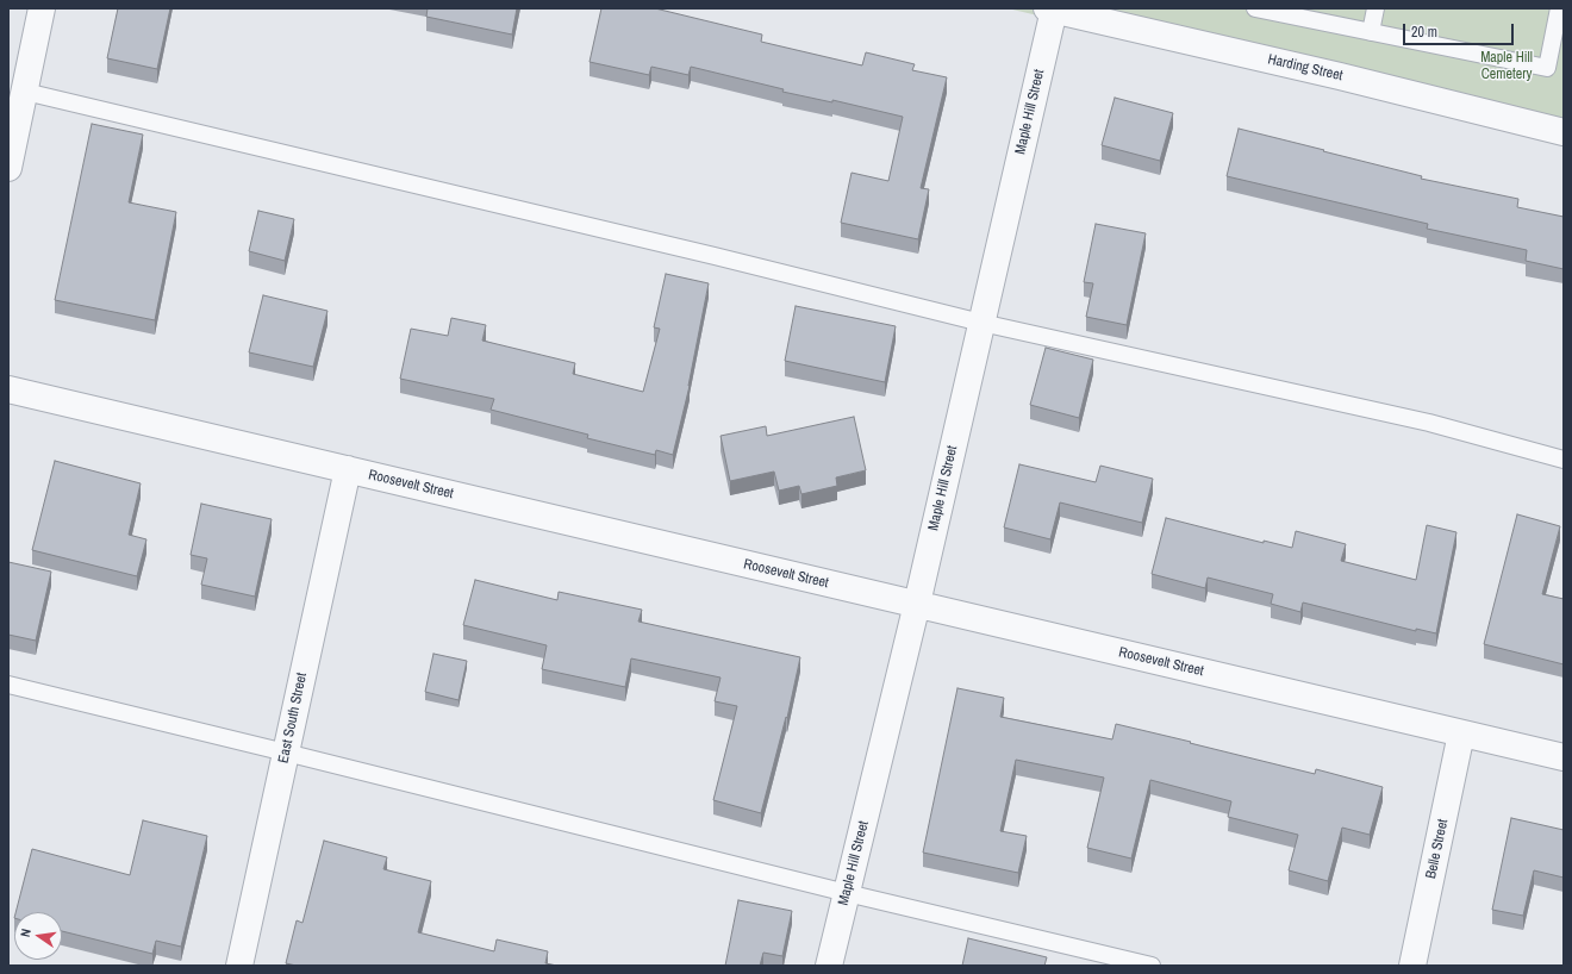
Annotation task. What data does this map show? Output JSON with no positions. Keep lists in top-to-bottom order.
{
  "streets": {
    "street": [
      "Harding Street",
      "Maple Hill Street",
      "Roosevelt Street",
      "East South Street",
      "Belle Street"
    ]
  },
  "crossings": [
    ["Harding Street", "Maple Hill Street"],
    ["Maple Hill Street", "Roosevelt Street"],
    ["Roosevelt Street", "East South Street"],
    ["Roosevelt Street", "Belle Street"]
  ],
  "parks": ["Maple Hill Cemetery"],
  "scale_bar": "20 m",
  "north": "left"
}
